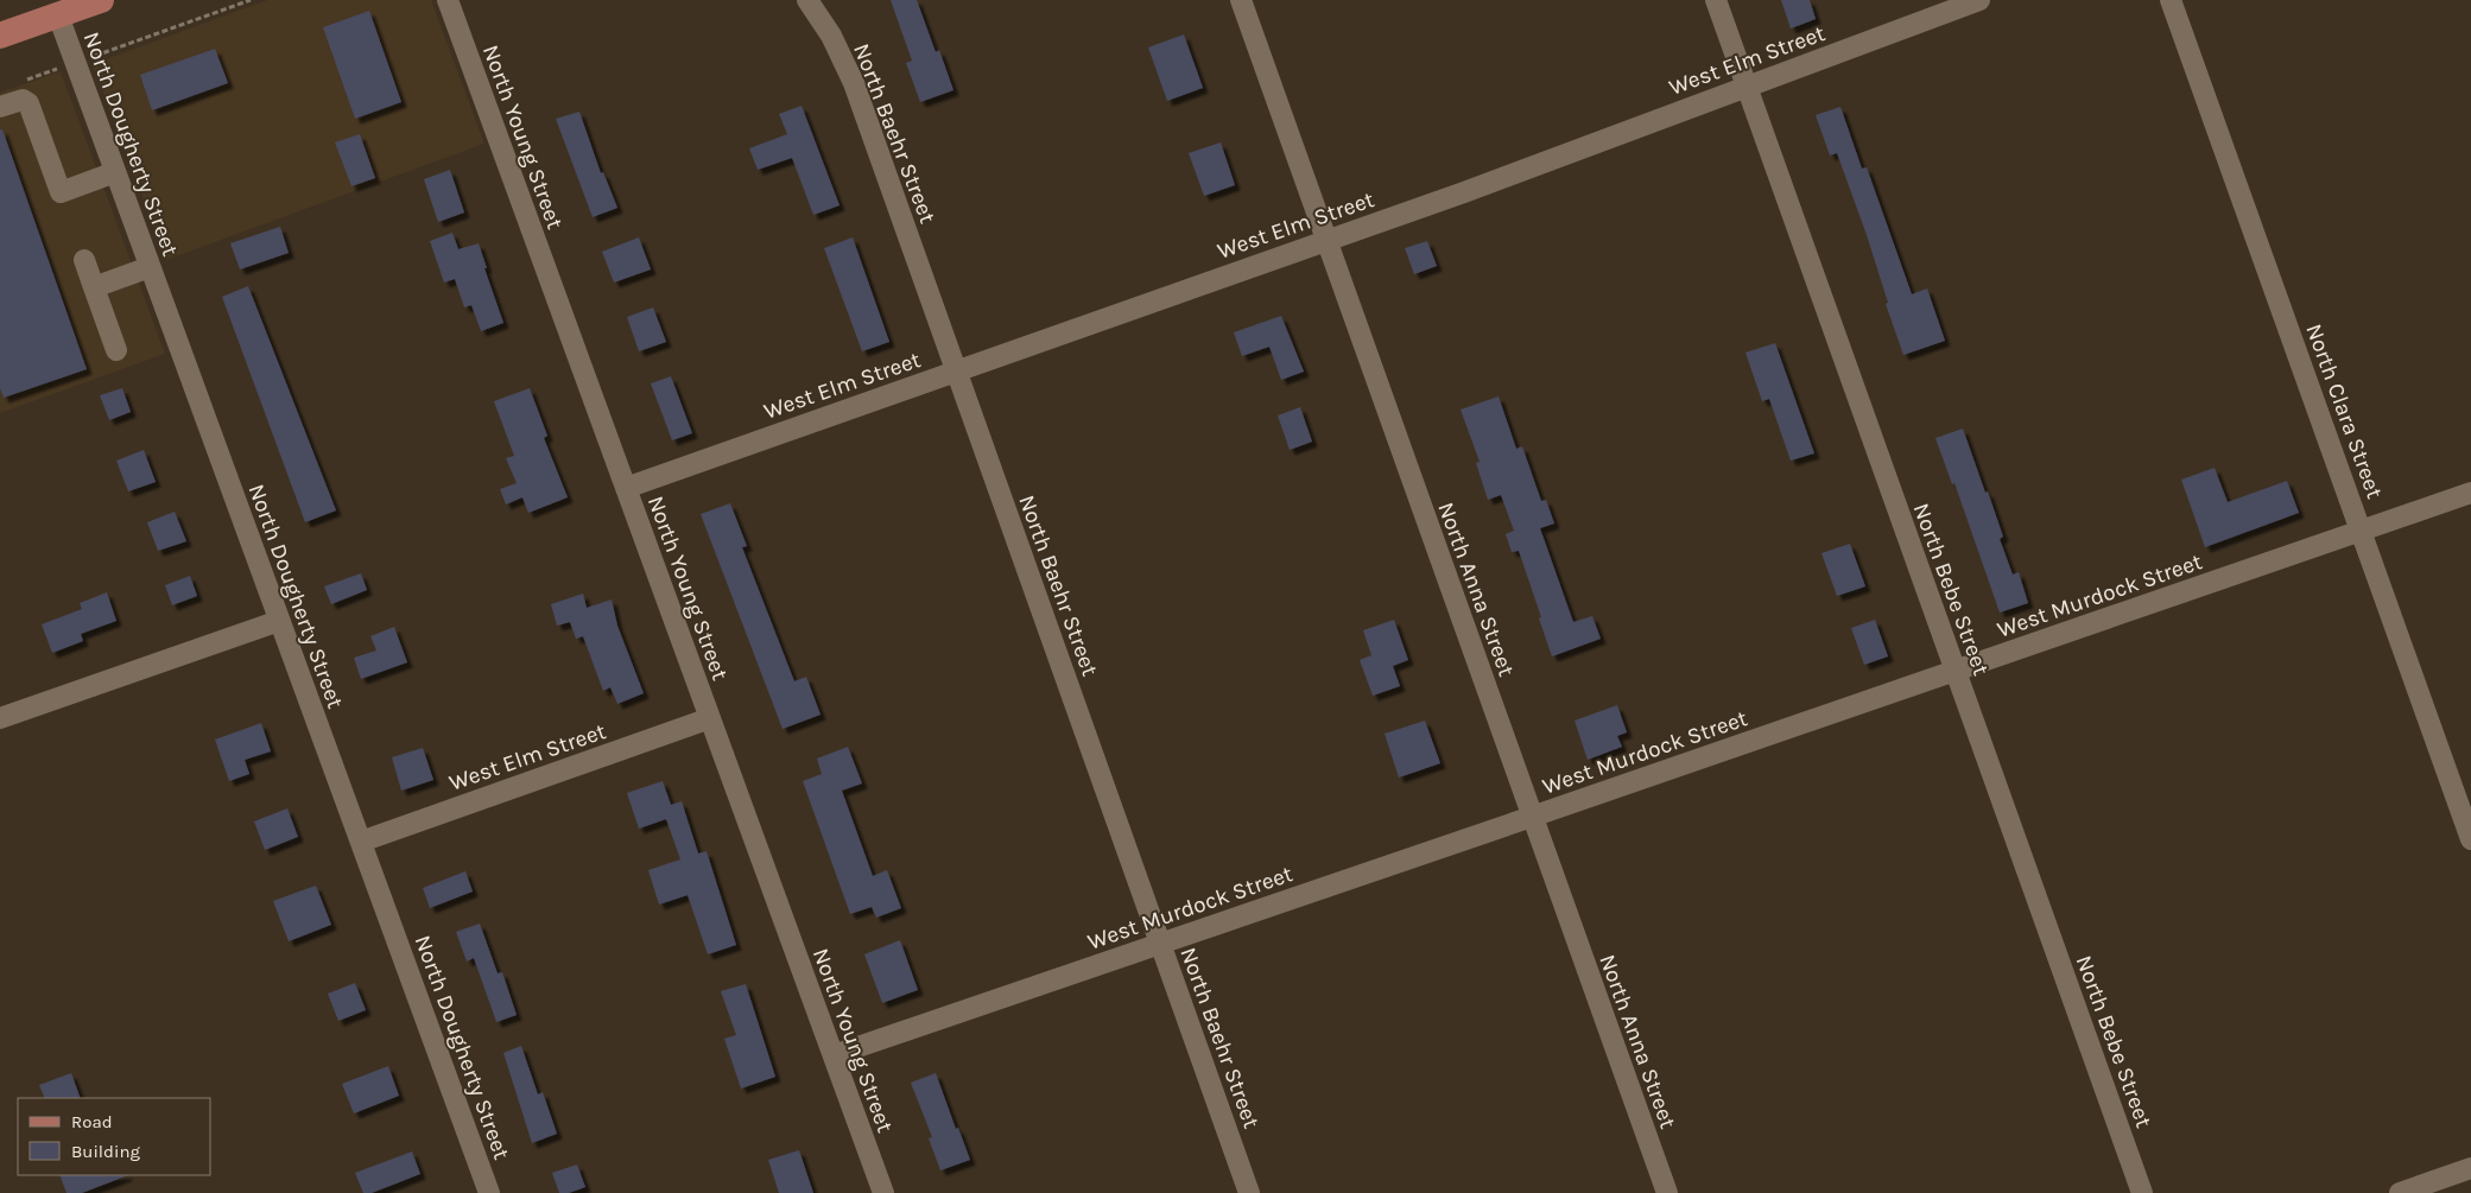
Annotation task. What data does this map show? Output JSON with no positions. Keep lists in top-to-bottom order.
{
  "streets": {
    "street": [
      "West Elm Street",
      "North Baehr Street",
      "North Young Street",
      "North Dougherty Street",
      "North Clara Street",
      "North Anna Street",
      "North Bebe Street",
      "West Murdock Street"
    ]
  },
  "crossings": [
    ["West Elm Street", "North Baehr Street"],
    ["West Elm Street", "North Young Street"],
    ["West Elm Street", "North Dougherty Street"],
    ["West Elm Street", "North Anna Street"],
    ["West Elm Street", "North Bebe Street"],
    ["North Baehr Street", "West Murdock Street"],
    ["North Young Street", "West Murdock Street"],
    ["North Clara Street", "West Murdock Street"],
    ["North Anna Street", "West Murdock Street"],
    ["North Bebe Street", "West Murdock Street"]
  ],
  "legend": ["Road", "Building"]
}
